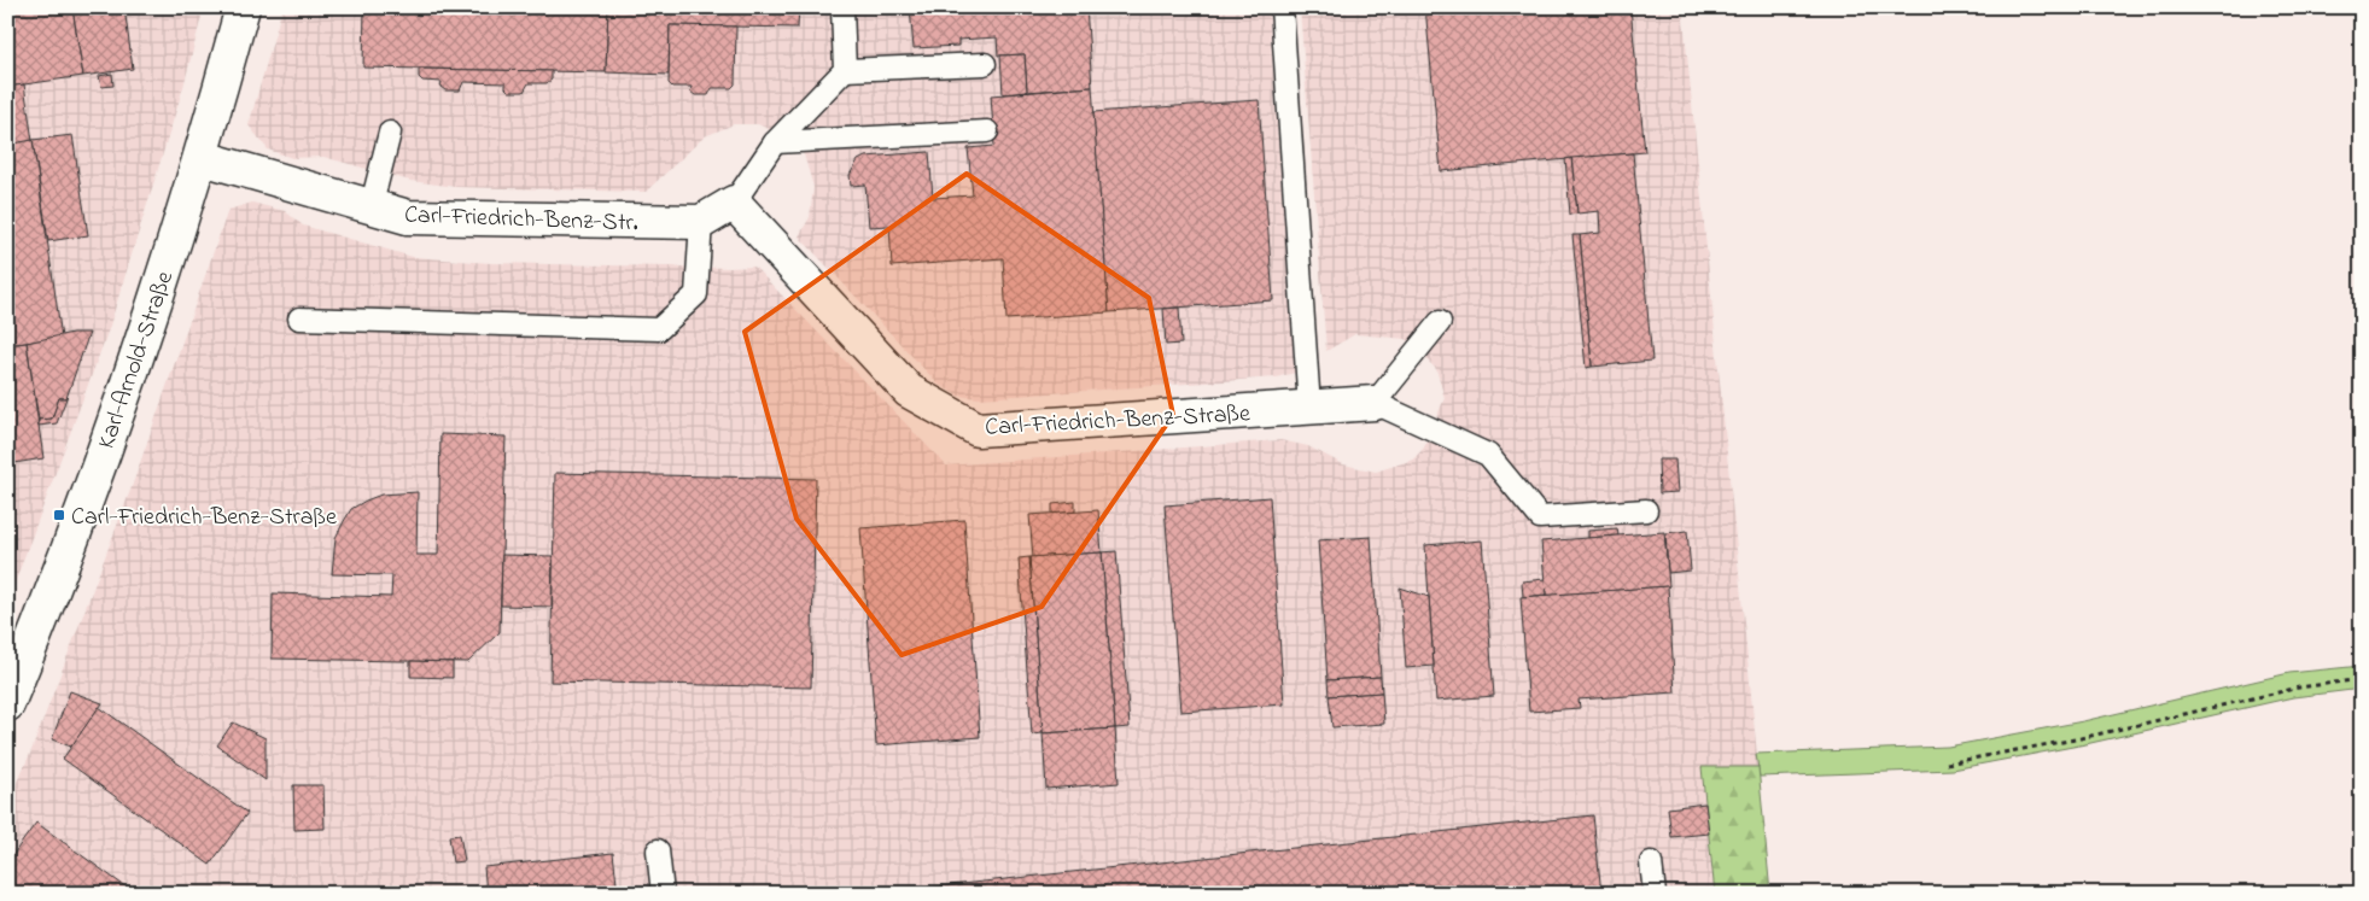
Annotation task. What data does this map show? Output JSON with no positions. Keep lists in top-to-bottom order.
{
  "streets": {
    "street": ["Carl-Friedrich-Benz-Str.", "Karl-Arnold-Straße", "Carl-Friedrich-Benz-Straße"]
  },
  "crossings": [
    ["Carl-Friedrich-Benz-Str.", "Karl-Arnold-Straße"]
  ],
  "places": {
    "transit": ["Carl-Friedrich-Benz-Straße"]
  }
}
